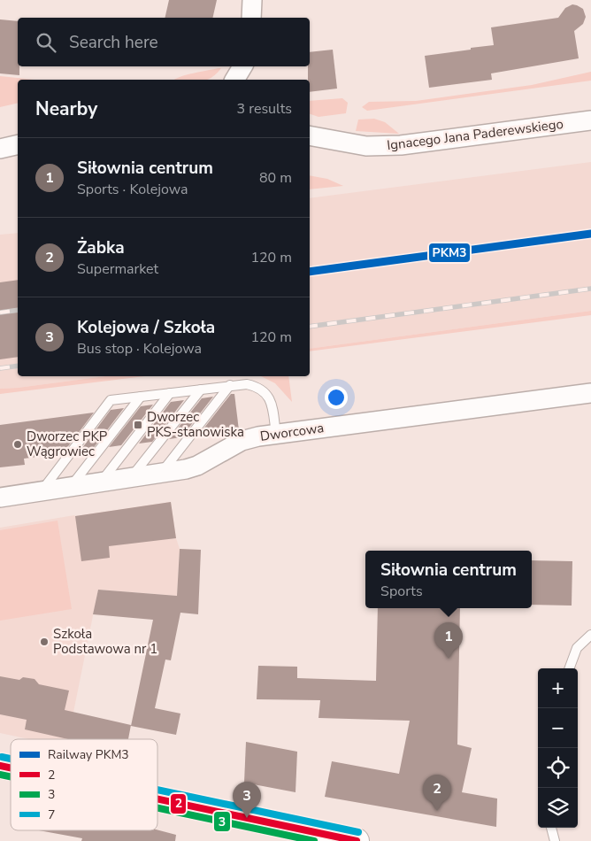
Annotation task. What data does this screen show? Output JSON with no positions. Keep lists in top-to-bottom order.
{
  "streets": {
    "street": ["Ignacego Jana Paderewskiego", "Dworcowa"]
  },
  "places": {
    "transit": ["Dworzec PKS-stanowiska"],
    "other": ["Dworzec PKP Wągrowiec", "Szkoła Podstawowa nr 1"]
  },
  "lines": [
    "rail line PKM3",
    "transit line 7",
    "transit line 2",
    "transit line 3"
  ],
  "legend": [
    "Railway PKM3",
    "2",
    "3",
    "7"
  ],
  "page": {
    "search": "Search here",
    "heading": ["Nearby", "3 results"],
    "list": [
      {
        "mark": "1",
        "name": "Siłownia centrum",
        "note": "Sports · Kolejowa",
        "value": "80 m"
      },
      {
        "mark": "2",
        "name": "Żabka",
        "note": "Supermarket",
        "value": "120 m"
      },
      {
        "mark": "3",
        "name": "Kolejowa / Szkoła",
        "note": "Bus stop · Kolejowa",
        "value": "120 m"
      }
    ],
    "popup": ["Siłownia centrum", "Sports"],
    "pins": ["1", "2", "3"],
    "map_buttons": ["+", "−"]
  }
}
